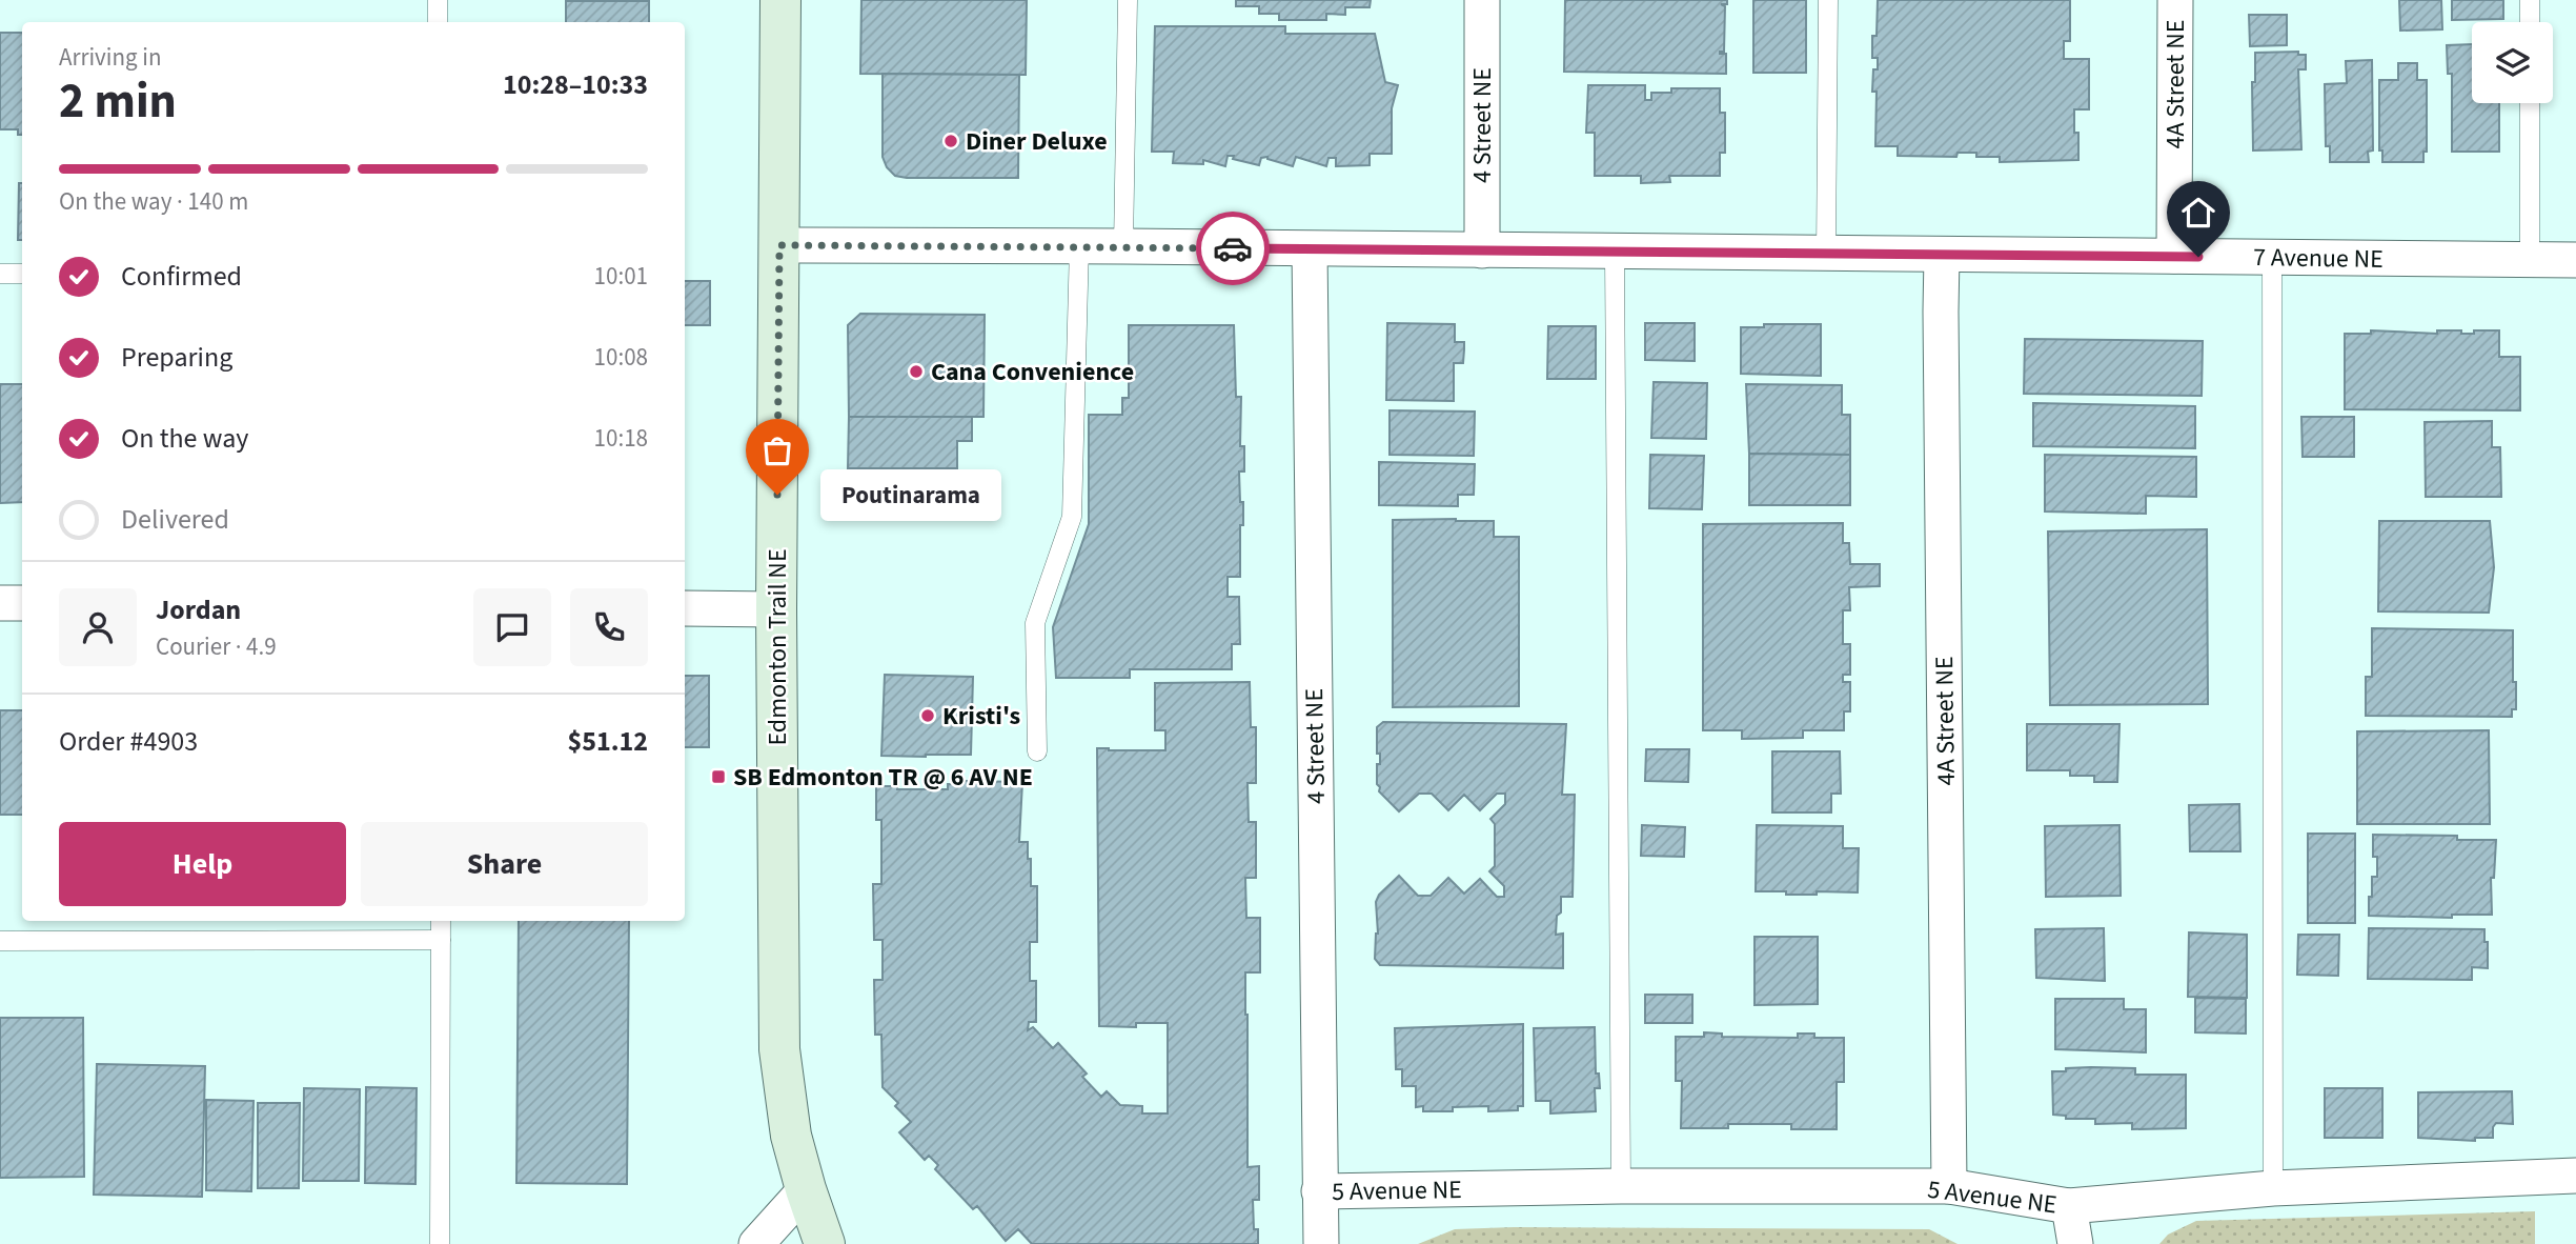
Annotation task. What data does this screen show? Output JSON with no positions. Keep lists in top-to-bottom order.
{
  "streets": {
    "main road": ["Edmonton Trail NE"],
    "street": [
      "4A Street NE",
      "4 Street NE",
      "7 Avenue NE",
      "5 Avenue NE"
    ]
  },
  "crossings": [
    ["4A Street NE", "7 Avenue NE"],
    ["4A Street NE", "5 Avenue NE"],
    ["4 Street NE", "7 Avenue NE"],
    ["4 Street NE", "5 Avenue NE"],
    ["7 Avenue NE", "Edmonton Trail NE"]
  ],
  "places": {
    "other": [
      "Diner Deluxe",
      "Cana Convenience",
      "Poutinarama",
      "Kristi's"
    ],
    "transit": ["SB Edmonton TR @ 6 AV NE"]
  },
  "page": {
    "heading": ["2 min", "Arriving in", "10:28–10:33"],
    "panel": [
      "Jordan",
      "Courier · 4.9",
      "Order #4903",
      "$51.12"
    ],
    "bar": "On the way · 140 m",
    "list": [
      ["Confirmed", "10:01"],
      ["Preparing", "10:08"],
      ["On the way", "10:18"],
      "Delivered"
    ],
    "bubble": "Poutinarama",
    "buttons": ["Help", "Share"]
  }
}
